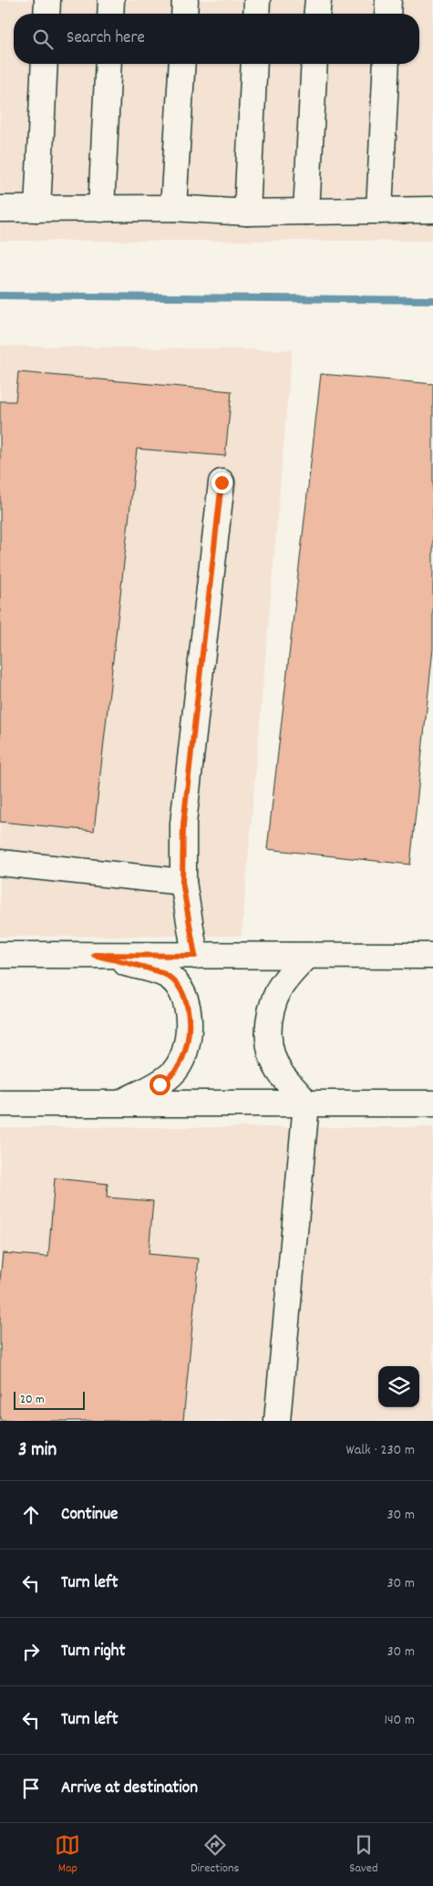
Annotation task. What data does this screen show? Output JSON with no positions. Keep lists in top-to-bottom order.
{
  "scale_bar": "20 m",
  "page": {
    "search": "Search here",
    "scale": "20 m",
    "heading": ["3 min", "Walk · 230 m"],
    "list": [
      ["Continue", "30 m"],
      ["Turn left", "30 m"],
      ["Turn right", "30 m"],
      ["Turn left", "140 m"],
      "Arrive at destination"
    ],
    "nav": ["Map", "Directions", "Saved"]
  }
}
